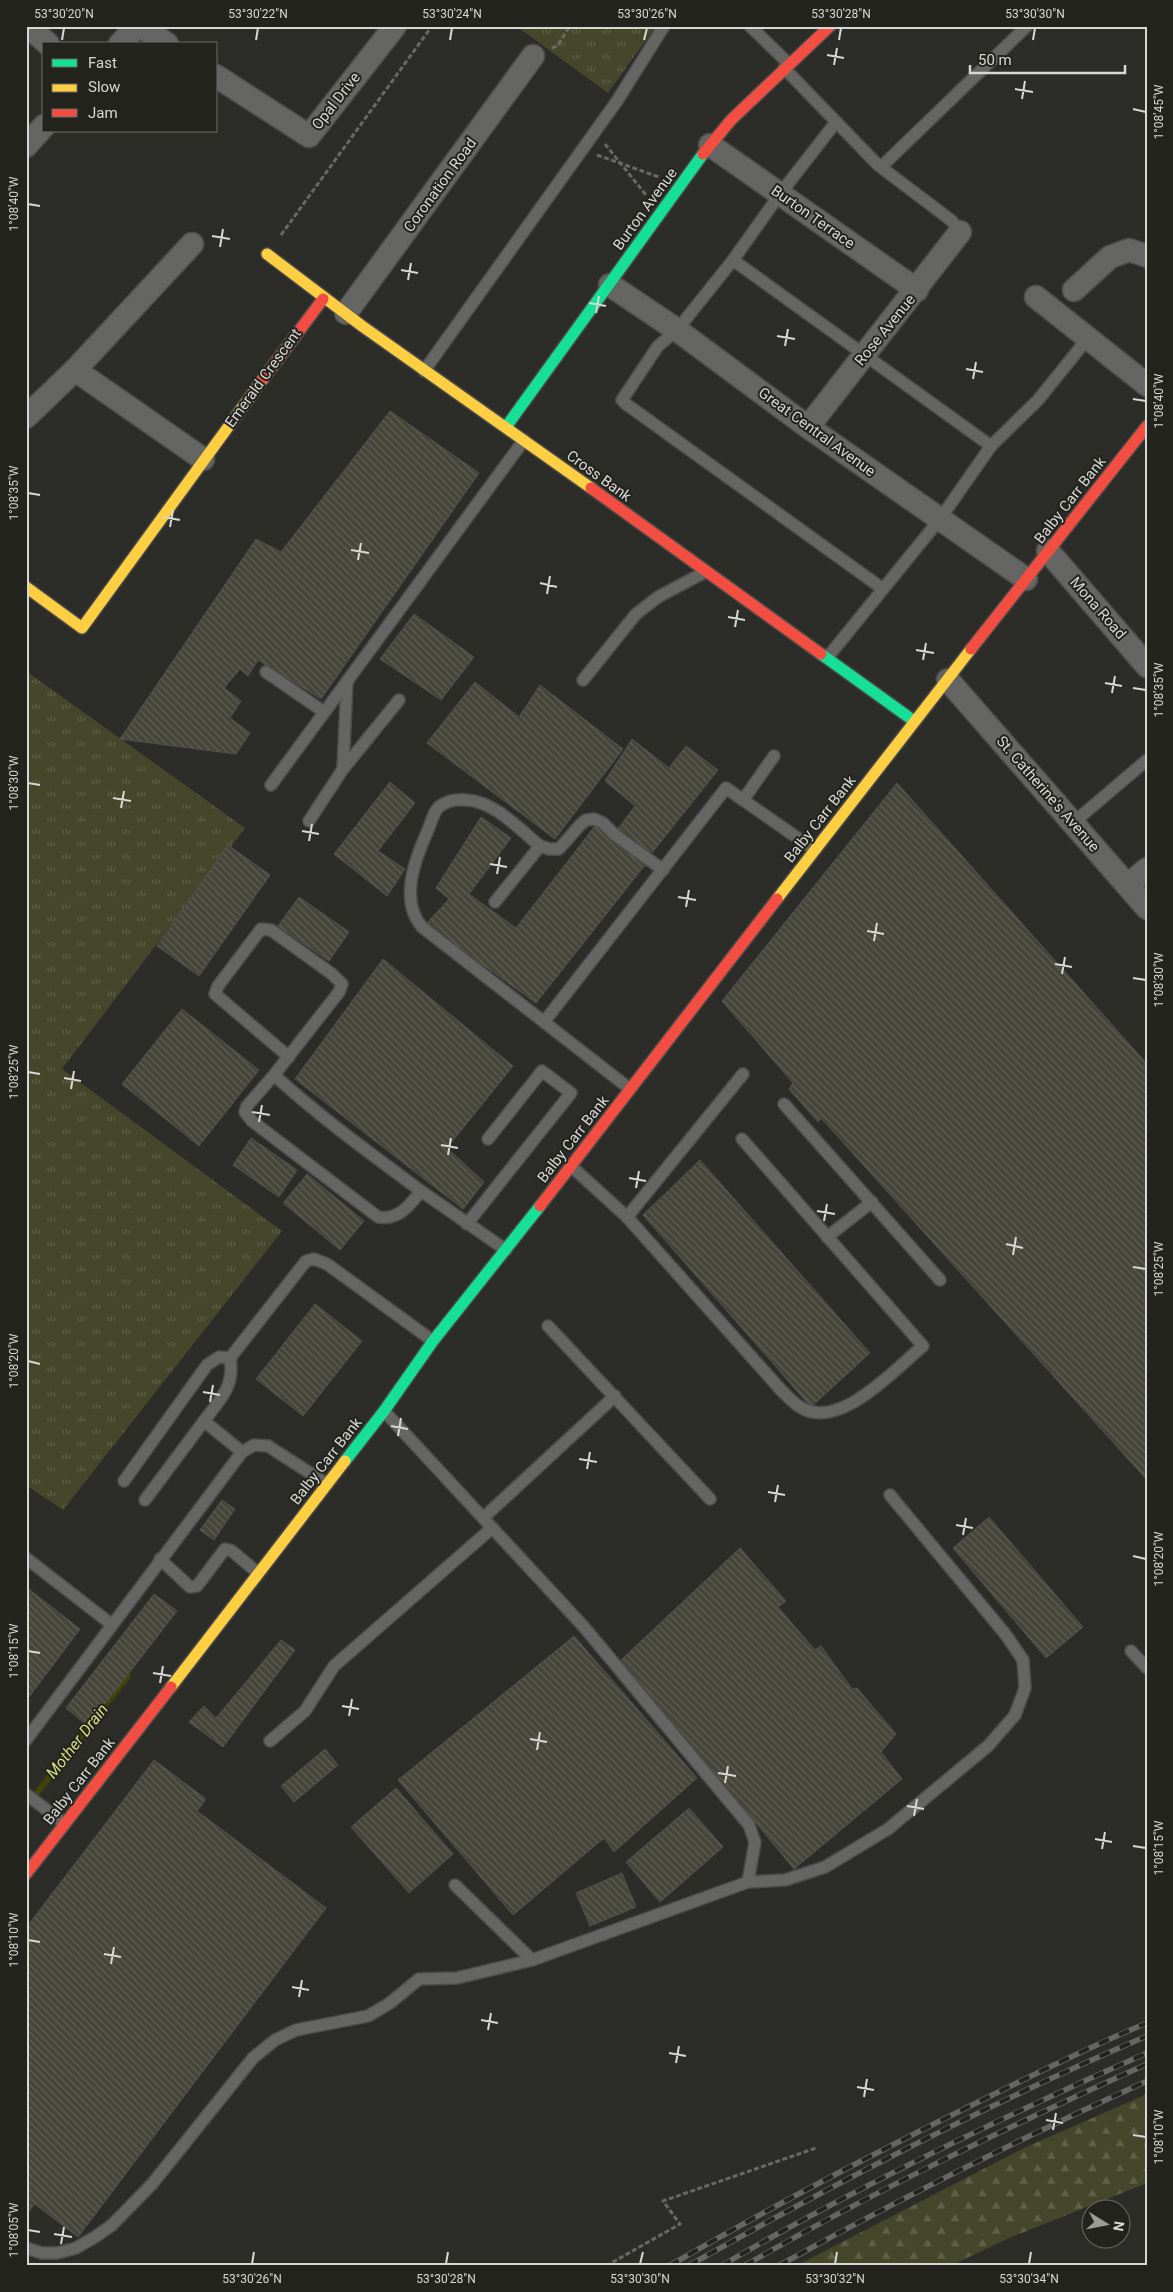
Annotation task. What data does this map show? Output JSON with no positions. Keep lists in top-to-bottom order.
{
  "streets": {
    "street": [
      "Opal Drive",
      "Coronation Road",
      "Burton Avenue",
      "Burton Terrace",
      "Rose Avenue",
      "Emerald Crescent",
      "Great Central Avenue",
      "Cross Bank",
      "Balby Carr Bank",
      "Mona Road",
      "St. Catherine's Avenue"
    ]
  },
  "crossings": [
    ["Coronation Road", "Cross Bank"],
    ["Burton Avenue", "Burton Terrace"],
    ["Burton Avenue", "Great Central Avenue"],
    ["Burton Avenue", "Cross Bank"],
    ["Burton Terrace", "Rose Avenue"],
    ["Rose Avenue", "Great Central Avenue"],
    ["Emerald Crescent", "Cross Bank"],
    ["Great Central Avenue", "Balby Carr Bank"],
    ["Cross Bank", "Balby Carr Bank"],
    ["Balby Carr Bank", "Mona Road"],
    ["Balby Carr Bank", "St. Catherine's Avenue"]
  ],
  "water": ["Mother Drain"],
  "legend": ["Fast", "Slow", "Jam"],
  "scale_bar": "50 m",
  "north": "right",
  "coordinates": [
    "53°30'20\"N",
    "53°30'22\"N",
    "53°30'24\"N",
    "53°30'26\"N",
    "53°30'28\"N",
    "53°30'30\"N",
    "1°08'45\"W",
    "1°08'40\"W",
    "1°08'35\"W",
    "1°08'30\"W",
    "1°08'25\"W",
    "1°08'20\"W",
    "1°08'15\"W",
    "1°08'10\"W",
    "1°08'05\"W",
    "53°30'32\"N",
    "53°30'34\"N"
  ]
}
